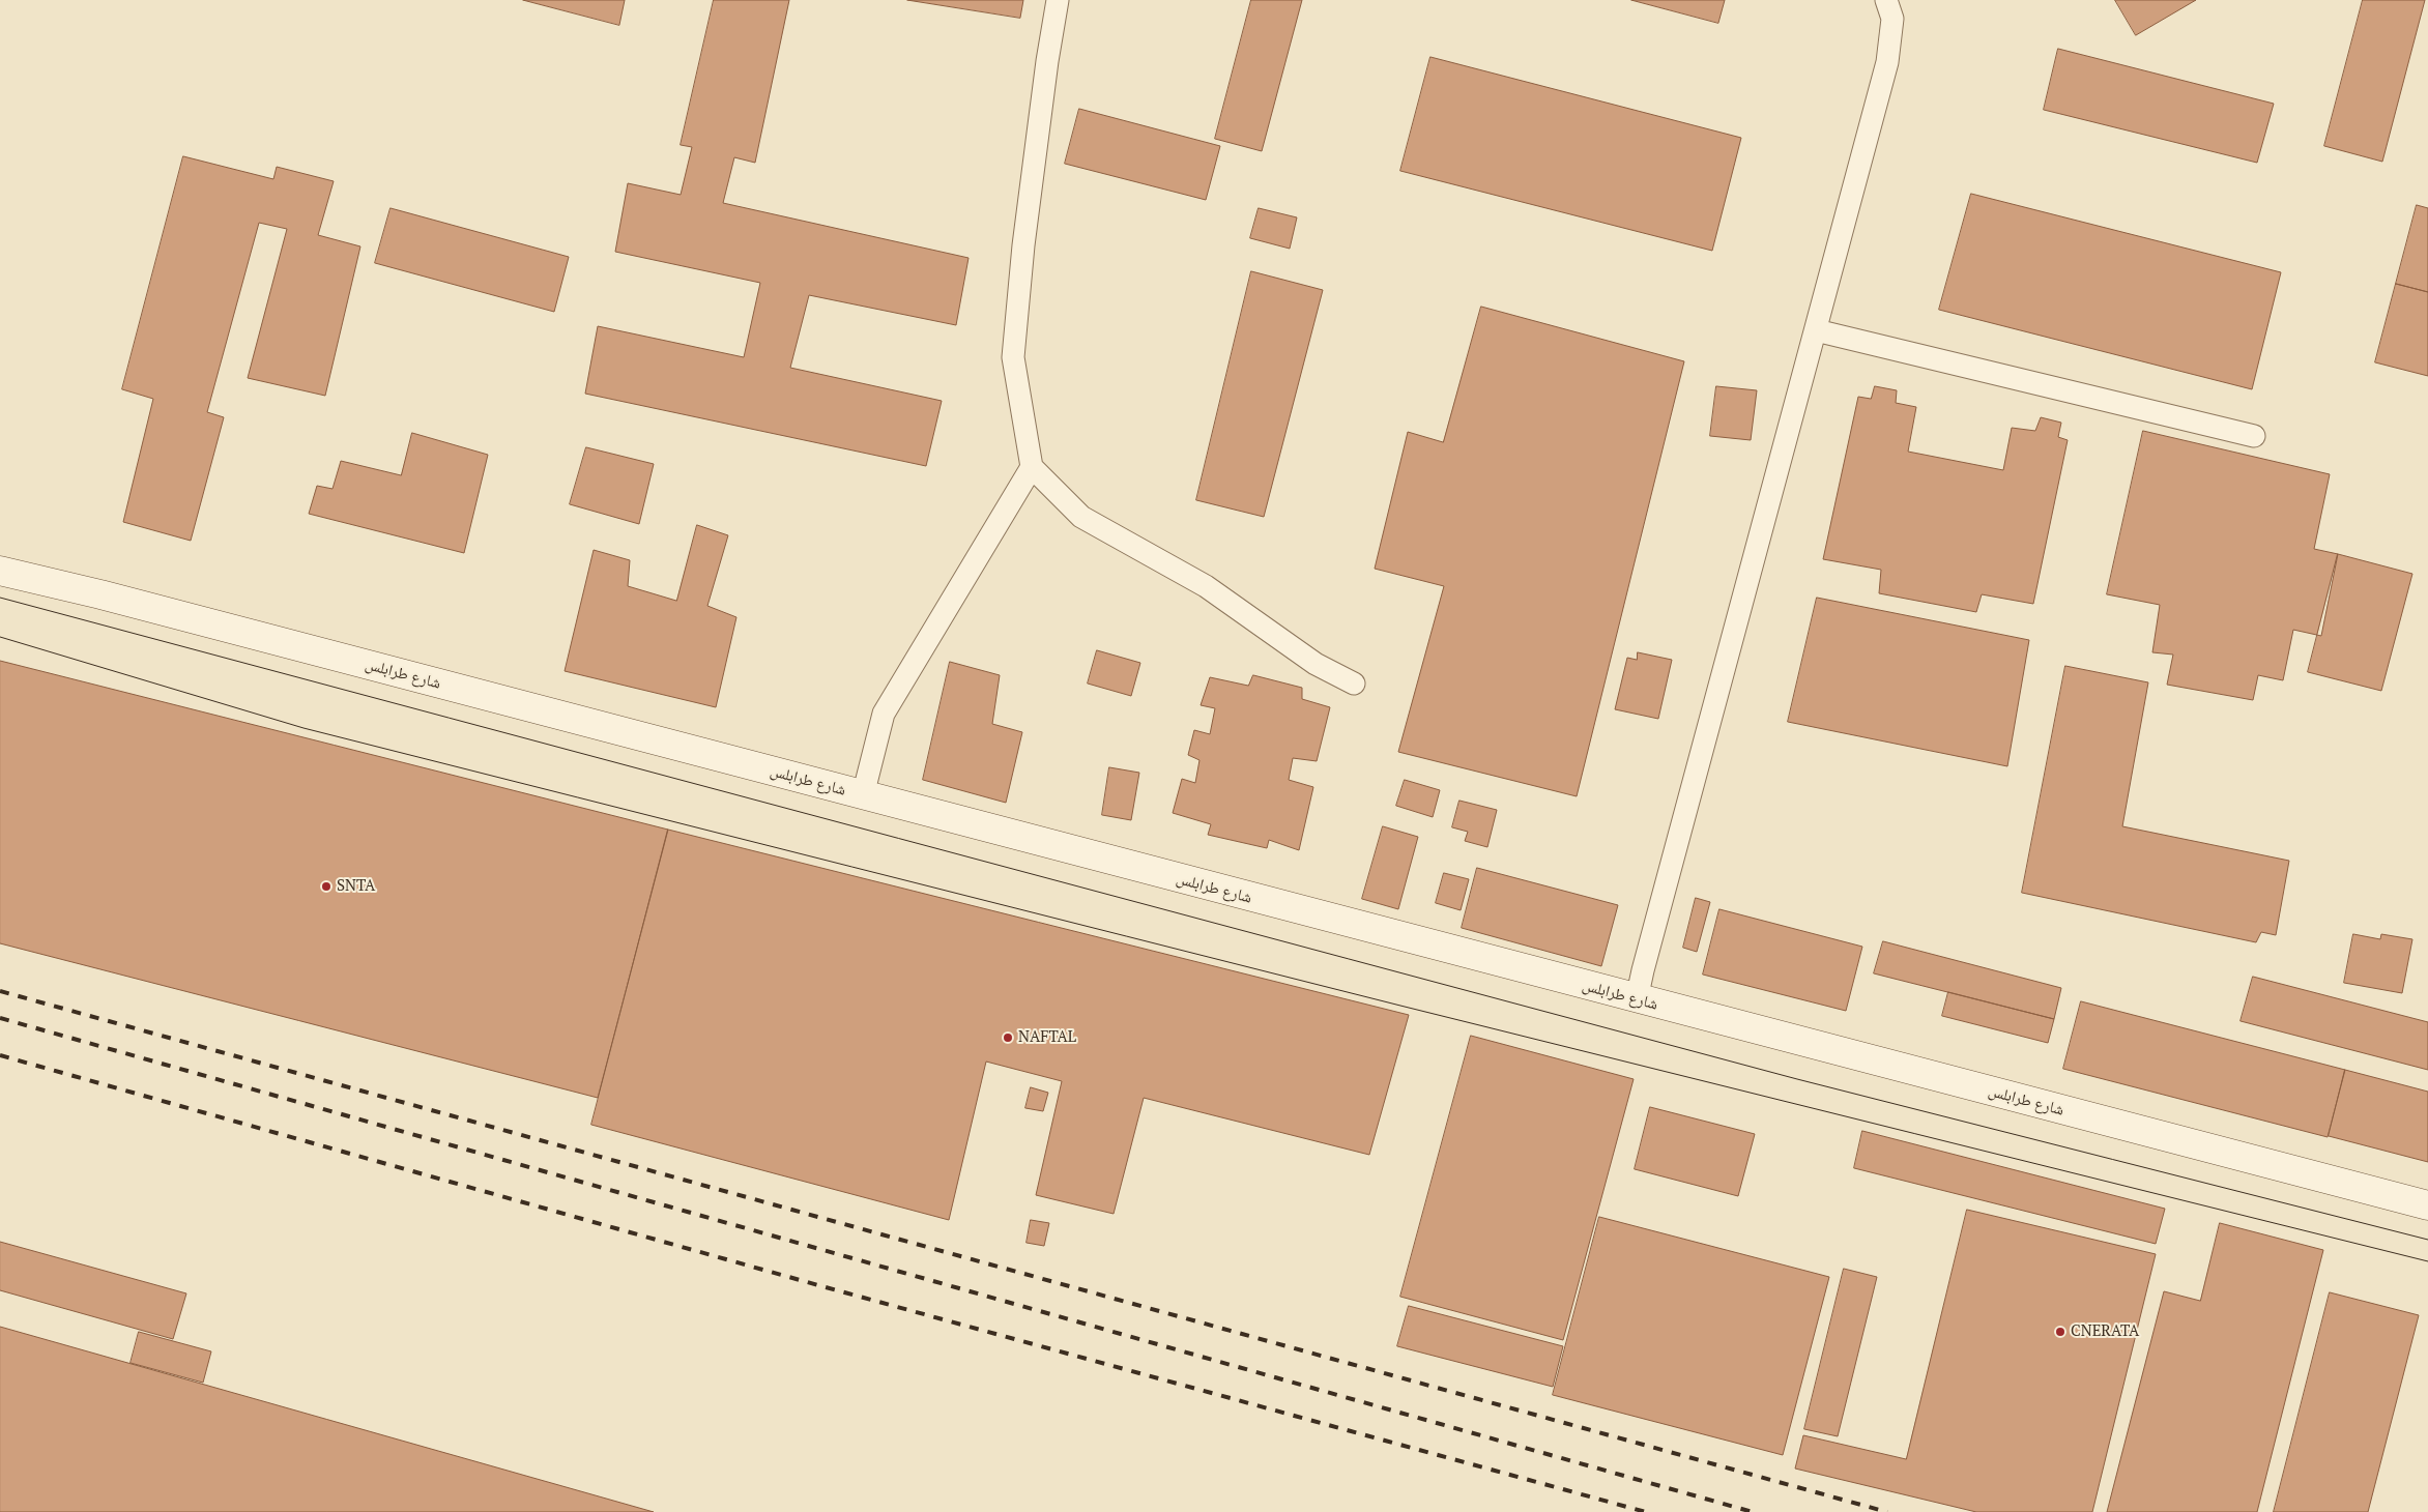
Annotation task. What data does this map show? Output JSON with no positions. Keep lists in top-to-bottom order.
{
  "streets": {
    "main road": ["شارع طرابلس"]
  },
  "places": ["SNTA", "NAFTAL", "CNERATA"]
}
